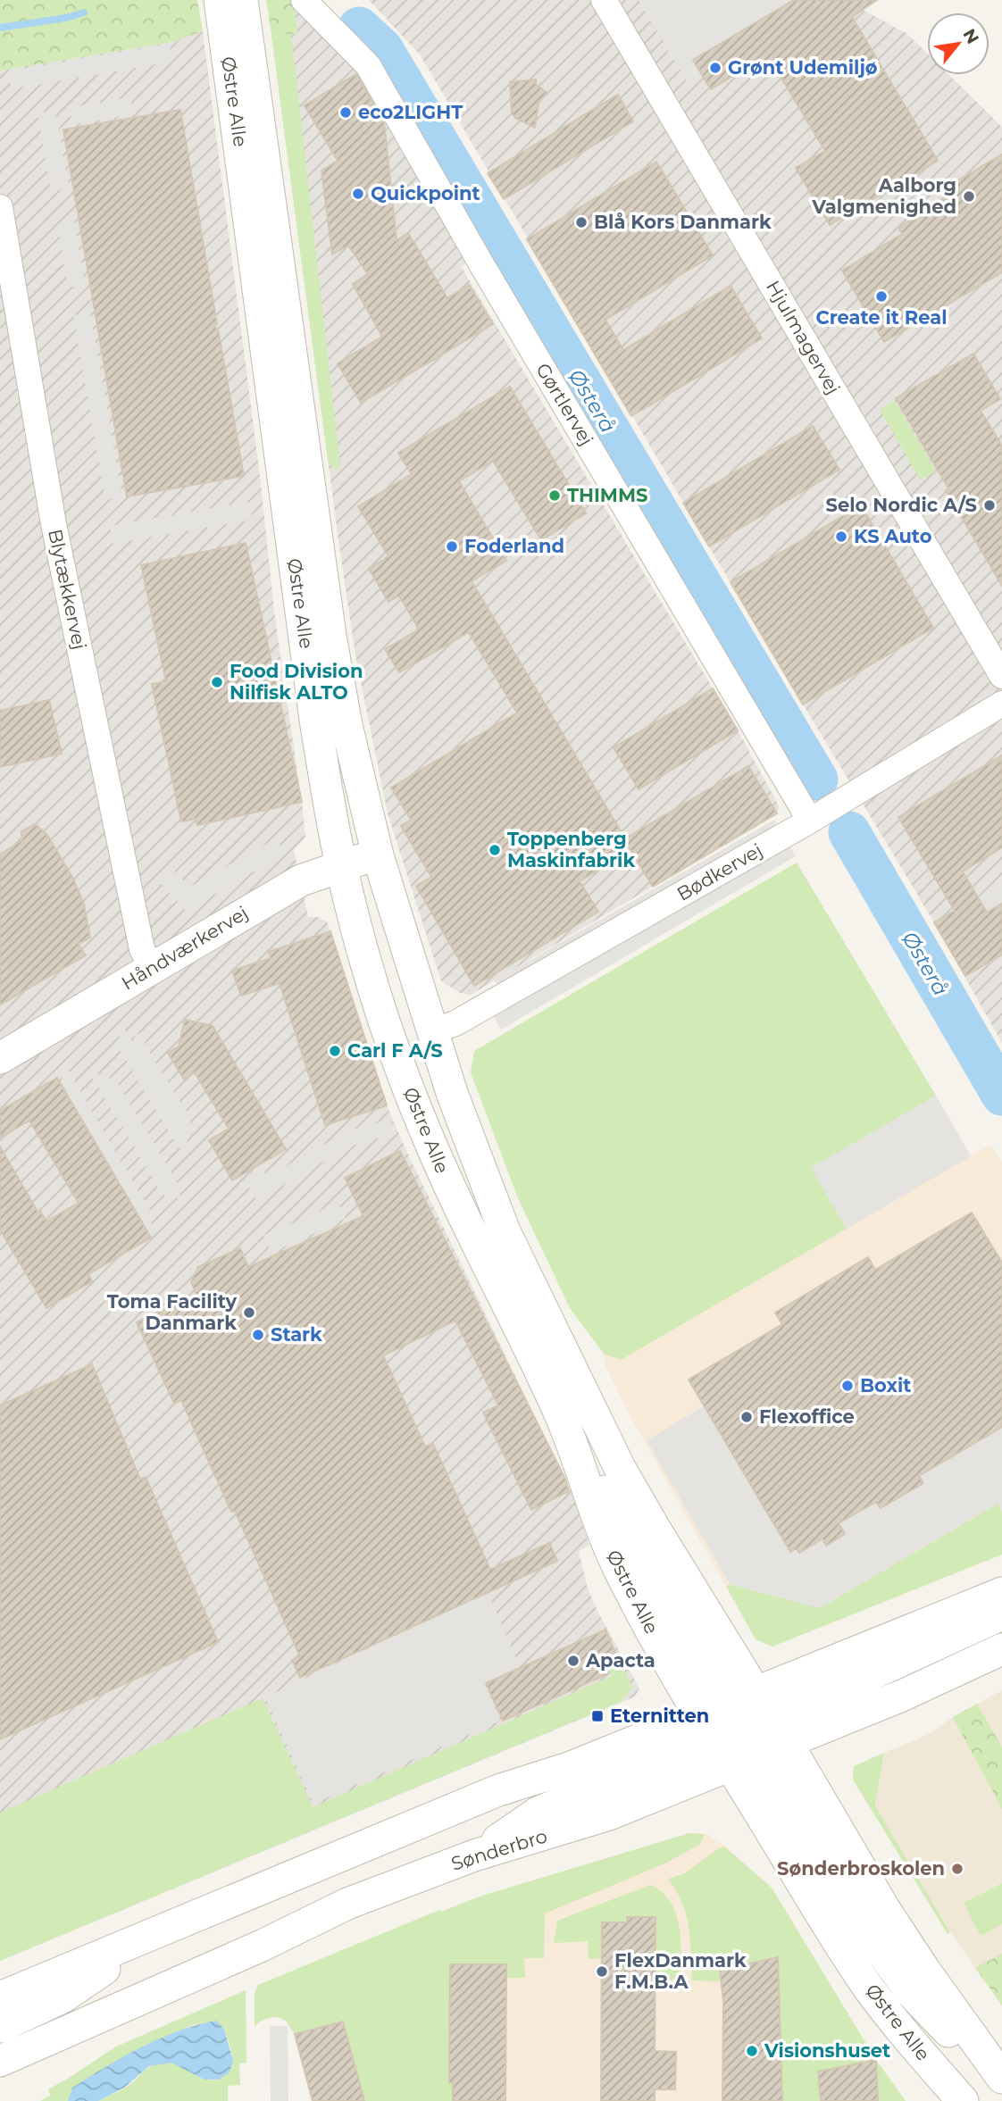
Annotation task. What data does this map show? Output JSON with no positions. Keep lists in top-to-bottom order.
{
  "streets": {
    "street": [
      "Østre Alle",
      "Hjulmagervej",
      "Gørtlervej",
      "Blytækkervej",
      "Bødkervej",
      "Håndværkervej",
      "Sønderbro"
    ]
  },
  "crossings": [
    ["Østre Alle", "Bødkervej"],
    ["Østre Alle", "Håndværkervej"],
    ["Østre Alle", "Sønderbro"],
    ["Gørtlervej", "Bødkervej"],
    ["Blytækkervej", "Håndværkervej"]
  ],
  "water": ["Østerå"],
  "places": {
    "other": [
      "Grønt Udemiljø",
      "eco2LIGHT",
      "Quickpoint",
      "Aalborg Valgmenighed",
      "Blå Kors Danmark",
      "Create it Real",
      "THIMMS",
      "Selo Nordic A/S",
      "KS Auto",
      "Foderland",
      "Food Division Nilfisk ALTO",
      "Toppenberg Maskinfabrik",
      "Carl F A/S",
      "Toma Facility Danmark",
      "Stark",
      "Boxit",
      "Flexoffice",
      "Apacta",
      "Sønderbroskolen",
      "FlexDanmark F.M.B.A",
      "Visionshuset"
    ],
    "transit": ["Eternitten"]
  },
  "north": "top right"
}
